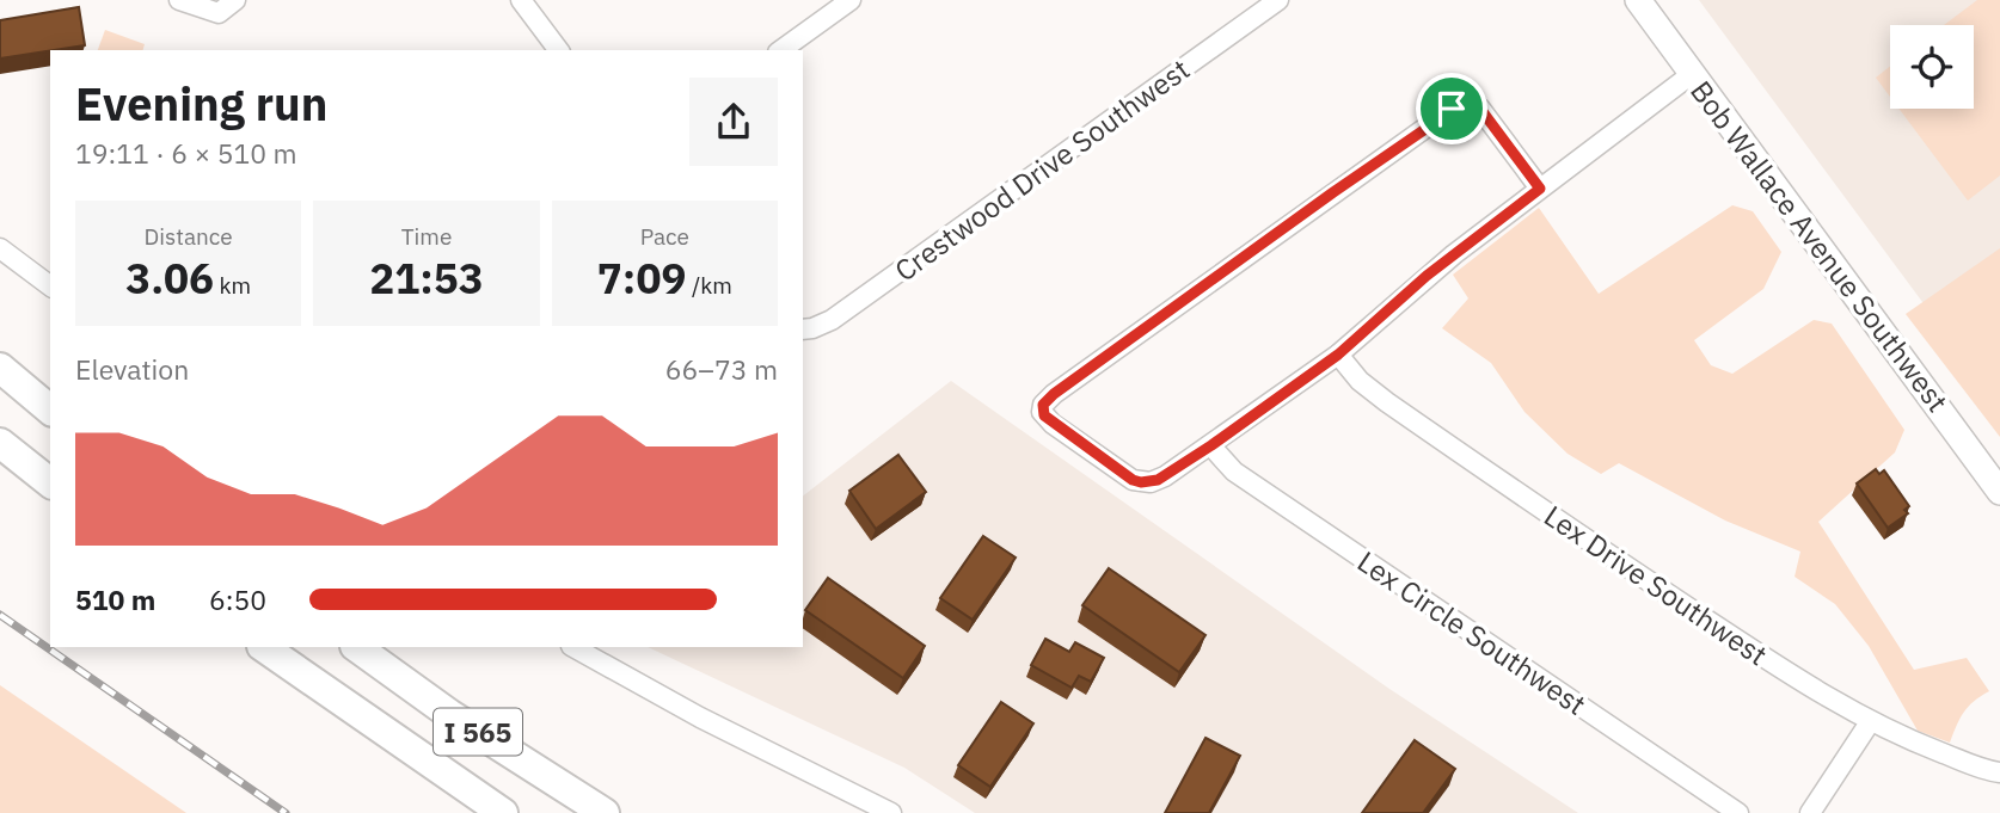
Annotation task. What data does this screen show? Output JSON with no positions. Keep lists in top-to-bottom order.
{
  "streets": {
    "highway": ["I 565"],
    "main road": ["Bob Wallace Avenue Southwest"],
    "street": ["Crestwood Drive Southwest", "Lex Drive Southwest", "Lex Circle Southwest"]
  },
  "page": {
    "heading": ["Evening run", "19:11 · 6 × 510 m"],
    "stats": [
      ["Distance", "3.06 km"],
      ["Time", "21:53"],
      ["Pace", "7:09 /km"]
    ],
    "chart": ["Elevation", "66–73 m"],
    "list": [
      {
        "name": "510 m",
        "note": "6:50"
      }
    ]
  }
}
